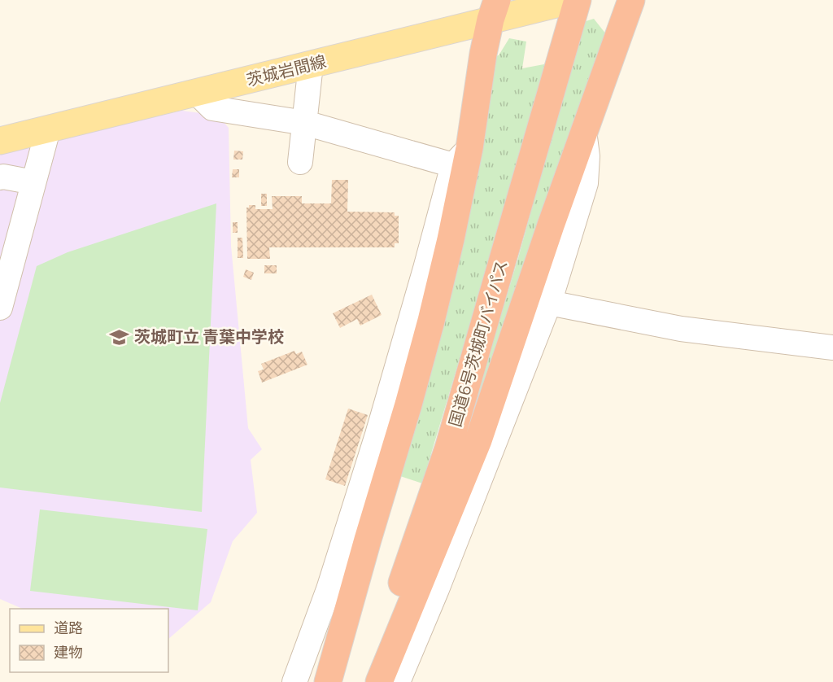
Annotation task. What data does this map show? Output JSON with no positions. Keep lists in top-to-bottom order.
{
  "streets": {
    "highway": ["国道6号茨城町バイパス"],
    "main road": ["茨城岩間線"]
  },
  "places": {
    "school or university": ["茨城町立 青葉中学校"]
  },
  "legend": ["道路", "建物"]
}
